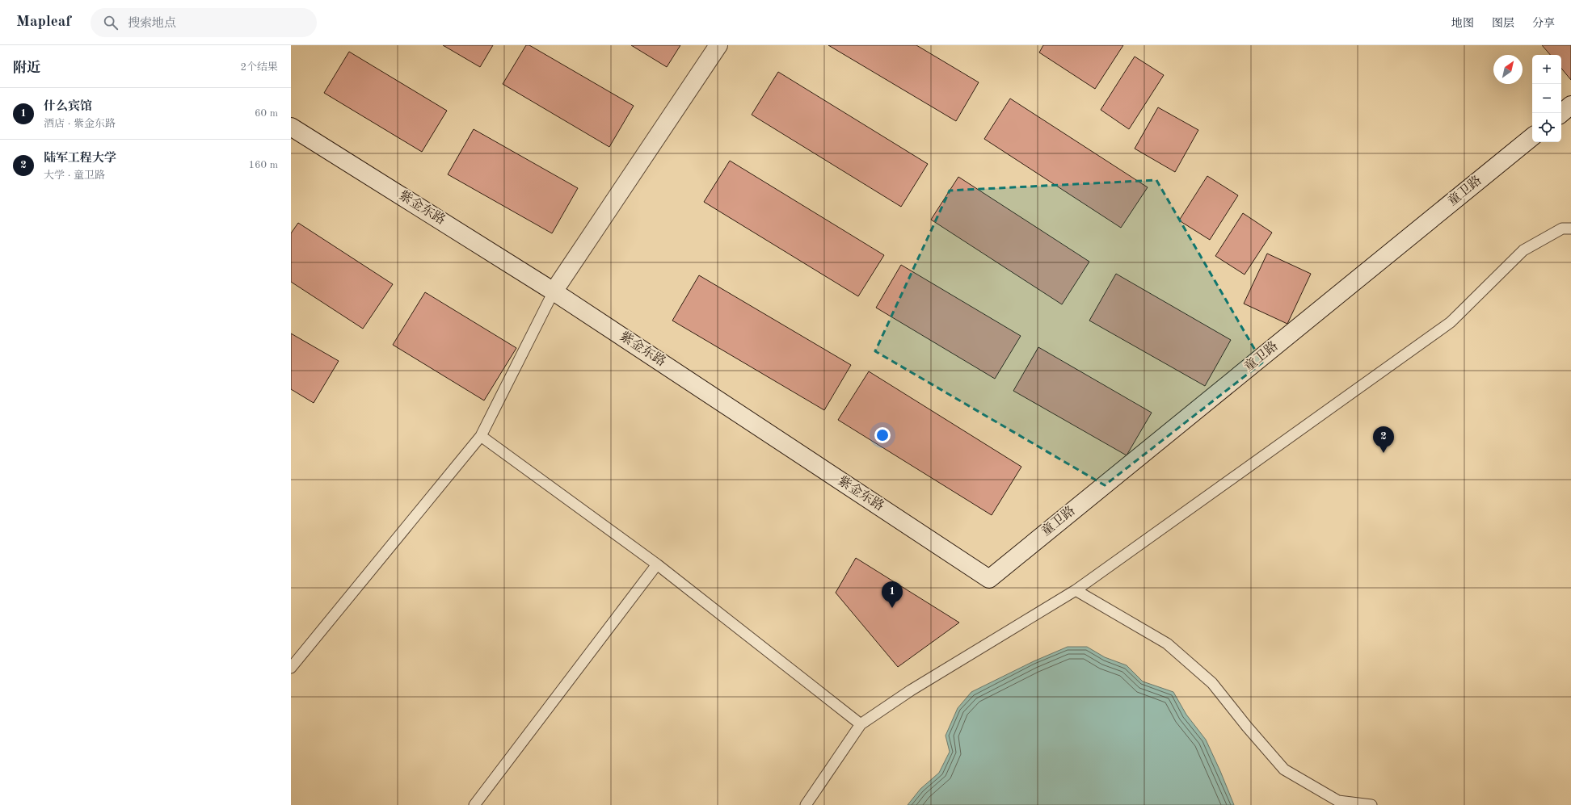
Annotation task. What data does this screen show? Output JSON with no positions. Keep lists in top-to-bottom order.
{
  "streets": {
    "street": ["童卫路", "紫金东路"]
  },
  "crossings": [
    ["童卫路", "紫金东路"]
  ],
  "north": "top right",
  "page": {
    "header": "Mapleaf",
    "search": "搜索地点",
    "nav": ["地图", "图层", "分享"],
    "heading": ["附近", "2个结果"],
    "map_buttons": ["+", "−"],
    "list": [
      {
        "mark": "1",
        "name": "什么宾馆",
        "note": "酒店 · 紫金东路",
        "value": "60 m"
      },
      {
        "mark": "2",
        "name": "陆军工程大学",
        "note": "大学 · 童卫路",
        "value": "160 m"
      }
    ],
    "pins": ["2", "1"]
  }
}
